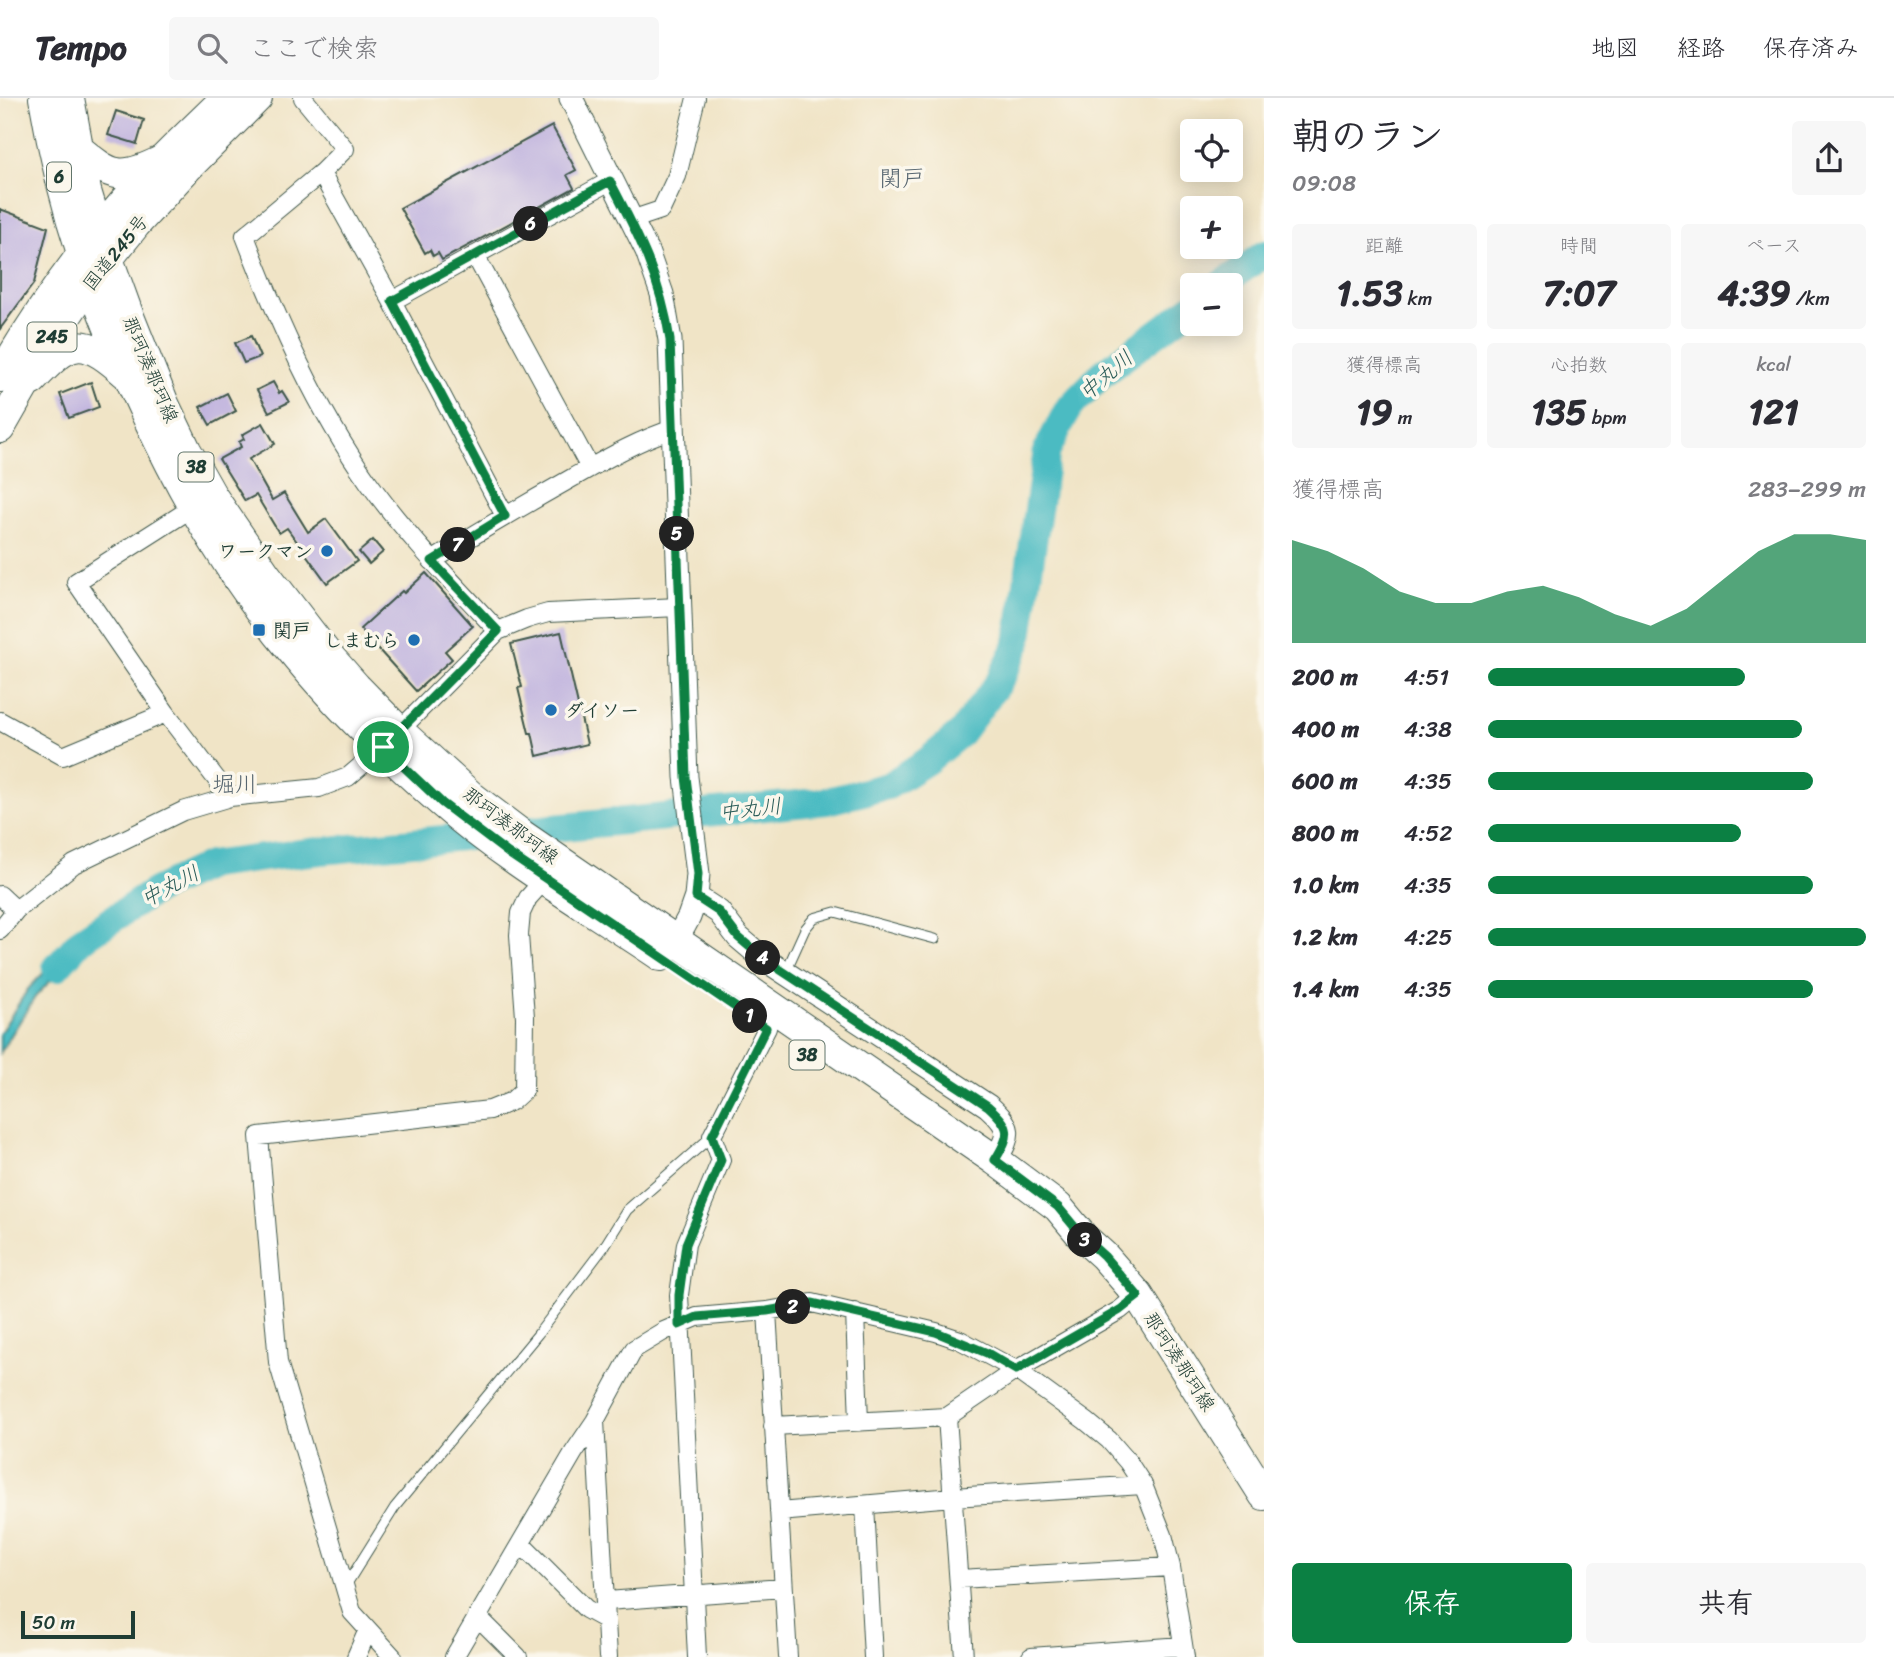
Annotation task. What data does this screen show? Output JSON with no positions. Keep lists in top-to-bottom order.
{
  "streets": {
    "main road": [
      "6",
      "国道245号",
      "245",
      "那珂湊那珂線",
      "38"
    ]
  },
  "crossings": [
    ["6", "国道245号"],
    ["6", "那珂湊那珂線"],
    ["国道245号", "那珂湊那珂線"]
  ],
  "districts": ["関戸", "堀川"],
  "water": ["中丸川"],
  "places": {
    "other": ["ワークマン", "しまむら", "ダイソー"],
    "transit": ["関戸"]
  },
  "scale_bar": "50 m",
  "page": {
    "header": "Tempo",
    "search": "ここで検索",
    "nav": ["地図", "経路", "保存済み"],
    "heading": ["朝のラン", "09:08"],
    "map_buttons": ["+", "−"],
    "pins": [
      "6",
      "5",
      "7",
      "4",
      "1",
      "3",
      "2"
    ],
    "stats": [
      ["距離", "1.53 km"],
      ["時間", "7:07"],
      ["ペース", "4:39 /km"],
      ["獲得標高", "19 m"],
      ["心拍数", "135 bpm"],
      ["kcal", "121"]
    ],
    "chart": ["獲得標高", "283–299 m"],
    "list": [
      {
        "name": "200 m",
        "note": "4:51"
      },
      {
        "name": "400 m",
        "note": "4:38"
      },
      {
        "name": "600 m",
        "note": "4:35"
      },
      {
        "name": "800 m",
        "note": "4:52"
      },
      {
        "name": "1.0 km",
        "note": "4:35"
      },
      {
        "name": "1.2 km",
        "note": "4:25"
      },
      {
        "name": "1.4 km",
        "note": "4:35"
      }
    ],
    "buttons": ["保存", "共有"],
    "scale": "50 m"
  }
}
